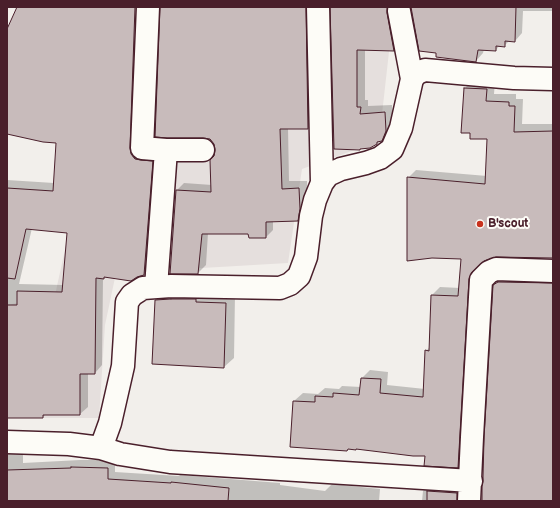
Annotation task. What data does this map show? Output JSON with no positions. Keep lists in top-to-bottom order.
{
  "places": ["B'scout"]
}
